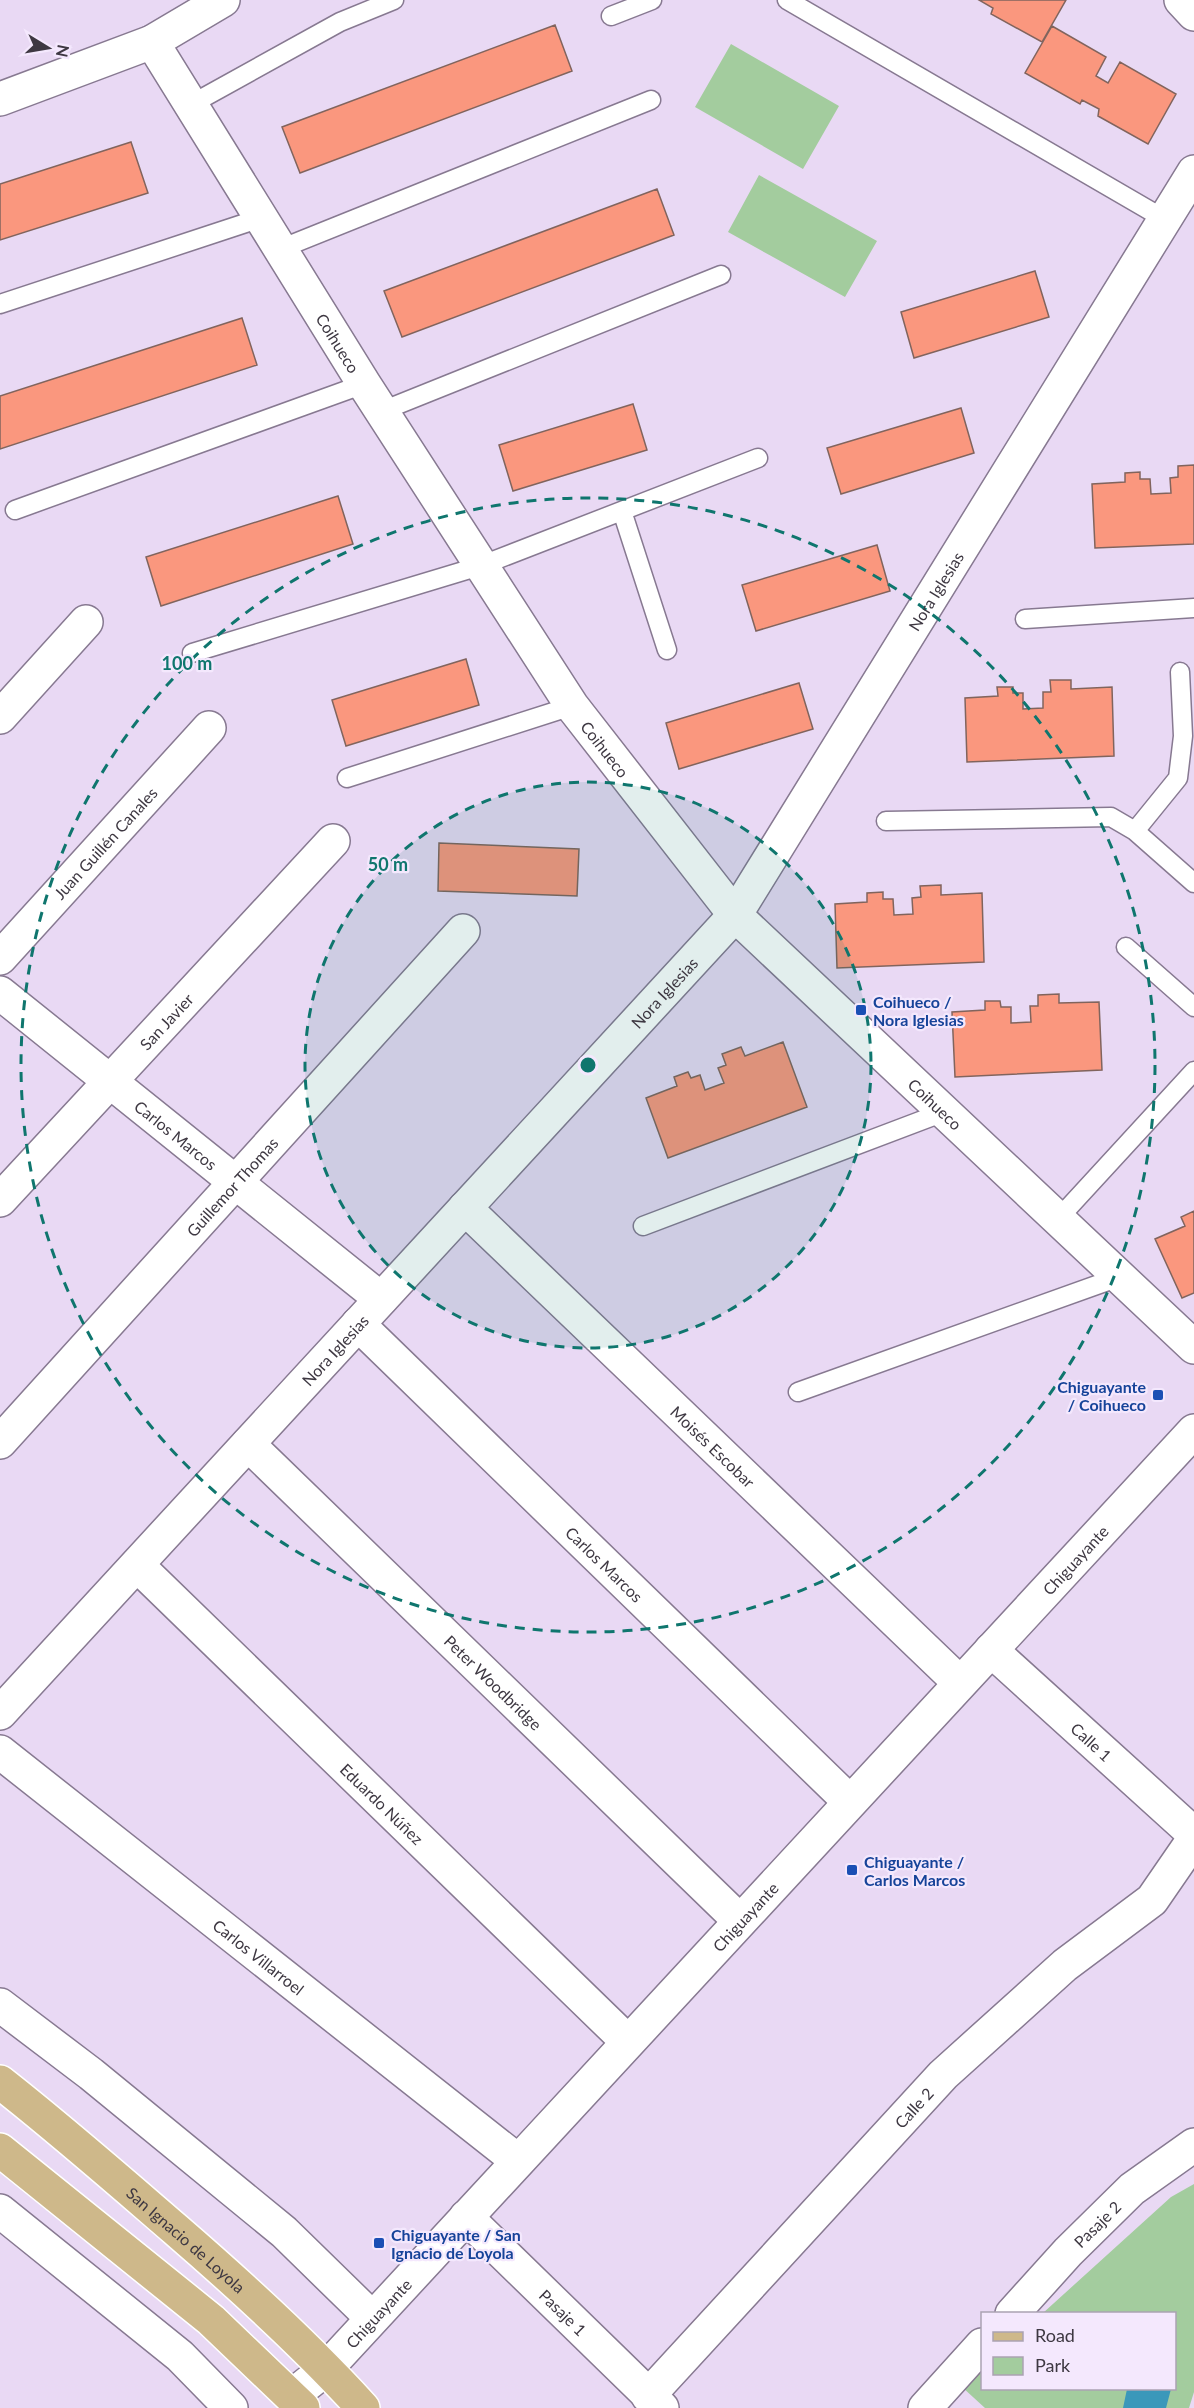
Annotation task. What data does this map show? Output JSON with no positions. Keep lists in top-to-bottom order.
{
  "streets": {
    "main road": ["San Ignacio de Loyola"],
    "street": [
      "Coihueco",
      "Nora Iglesias",
      "Juan Guillén Canales",
      "San Javier",
      "Carlos Marcos",
      "Guillemor Thomas",
      "Moisés Escobar",
      "Chiguayante",
      "Peter Woodbridge",
      "Calle 1",
      "Eduardo Núñez",
      "Carlos Villarroel",
      "Calle 2",
      "Pasaje 2",
      "Pasaje 1"
    ]
  },
  "crossings": [
    ["Coihueco", "Nora Iglesias"],
    ["Nora Iglesias", "Carlos Marcos"],
    ["Nora Iglesias", "Moisés Escobar"],
    ["Nora Iglesias", "Peter Woodbridge"],
    ["Nora Iglesias", "Eduardo Núñez"],
    ["San Javier", "Carlos Marcos"],
    ["Carlos Marcos", "Guillemor Thomas"],
    ["Carlos Marcos", "Chiguayante"],
    ["Moisés Escobar", "Chiguayante"],
    ["Chiguayante", "Peter Woodbridge"],
    ["Chiguayante", "Calle 1"],
    ["Chiguayante", "Eduardo Núñez"],
    ["Chiguayante", "Carlos Villarroel"],
    ["Chiguayante", "San Ignacio de Loyola"],
    ["Chiguayante", "Pasaje 1"],
    ["Calle 1", "Calle 2"],
    ["Calle 2", "Pasaje 1"]
  ],
  "places": {
    "transit": [
      "Coihueco / Nora Iglesias",
      "Chiguayante / Coihueco",
      "Chiguayante / Carlos Marcos",
      "Chiguayante / San Ignacio de Loyola"
    ]
  },
  "legend": ["Road", "Park"],
  "north": "right",
  "rings": ["100 m", "50 m"]
}
